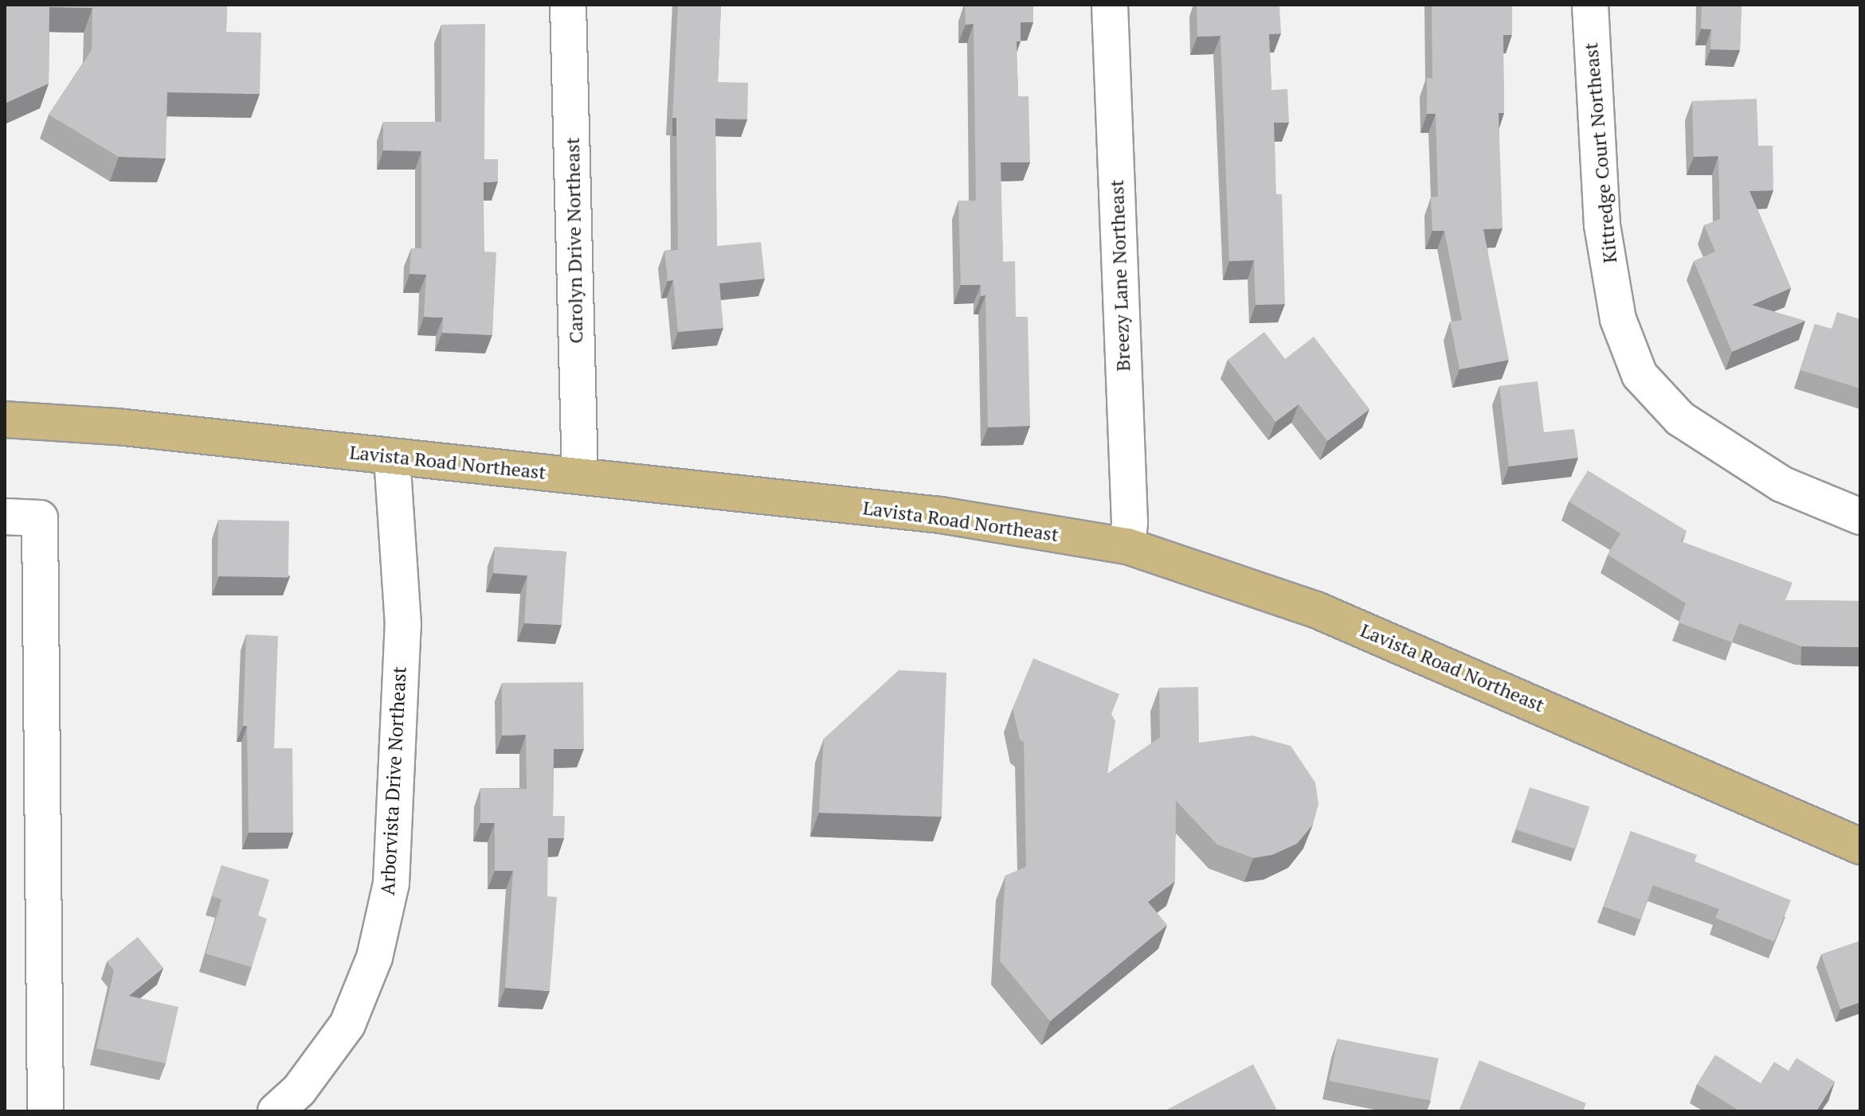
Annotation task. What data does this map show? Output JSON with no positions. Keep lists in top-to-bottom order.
{
  "streets": {
    "main road": ["Lavista Road Northeast"],
    "street": [
      "Kittredge Court Northeast",
      "Carolyn Drive Northeast",
      "Breezy Lane Northeast",
      "Arborvista Drive Northeast"
    ]
  },
  "crossings": [
    ["Carolyn Drive Northeast", "Lavista Road Northeast"],
    ["Breezy Lane Northeast", "Lavista Road Northeast"],
    ["Lavista Road Northeast", "Arborvista Drive Northeast"]
  ]
}
